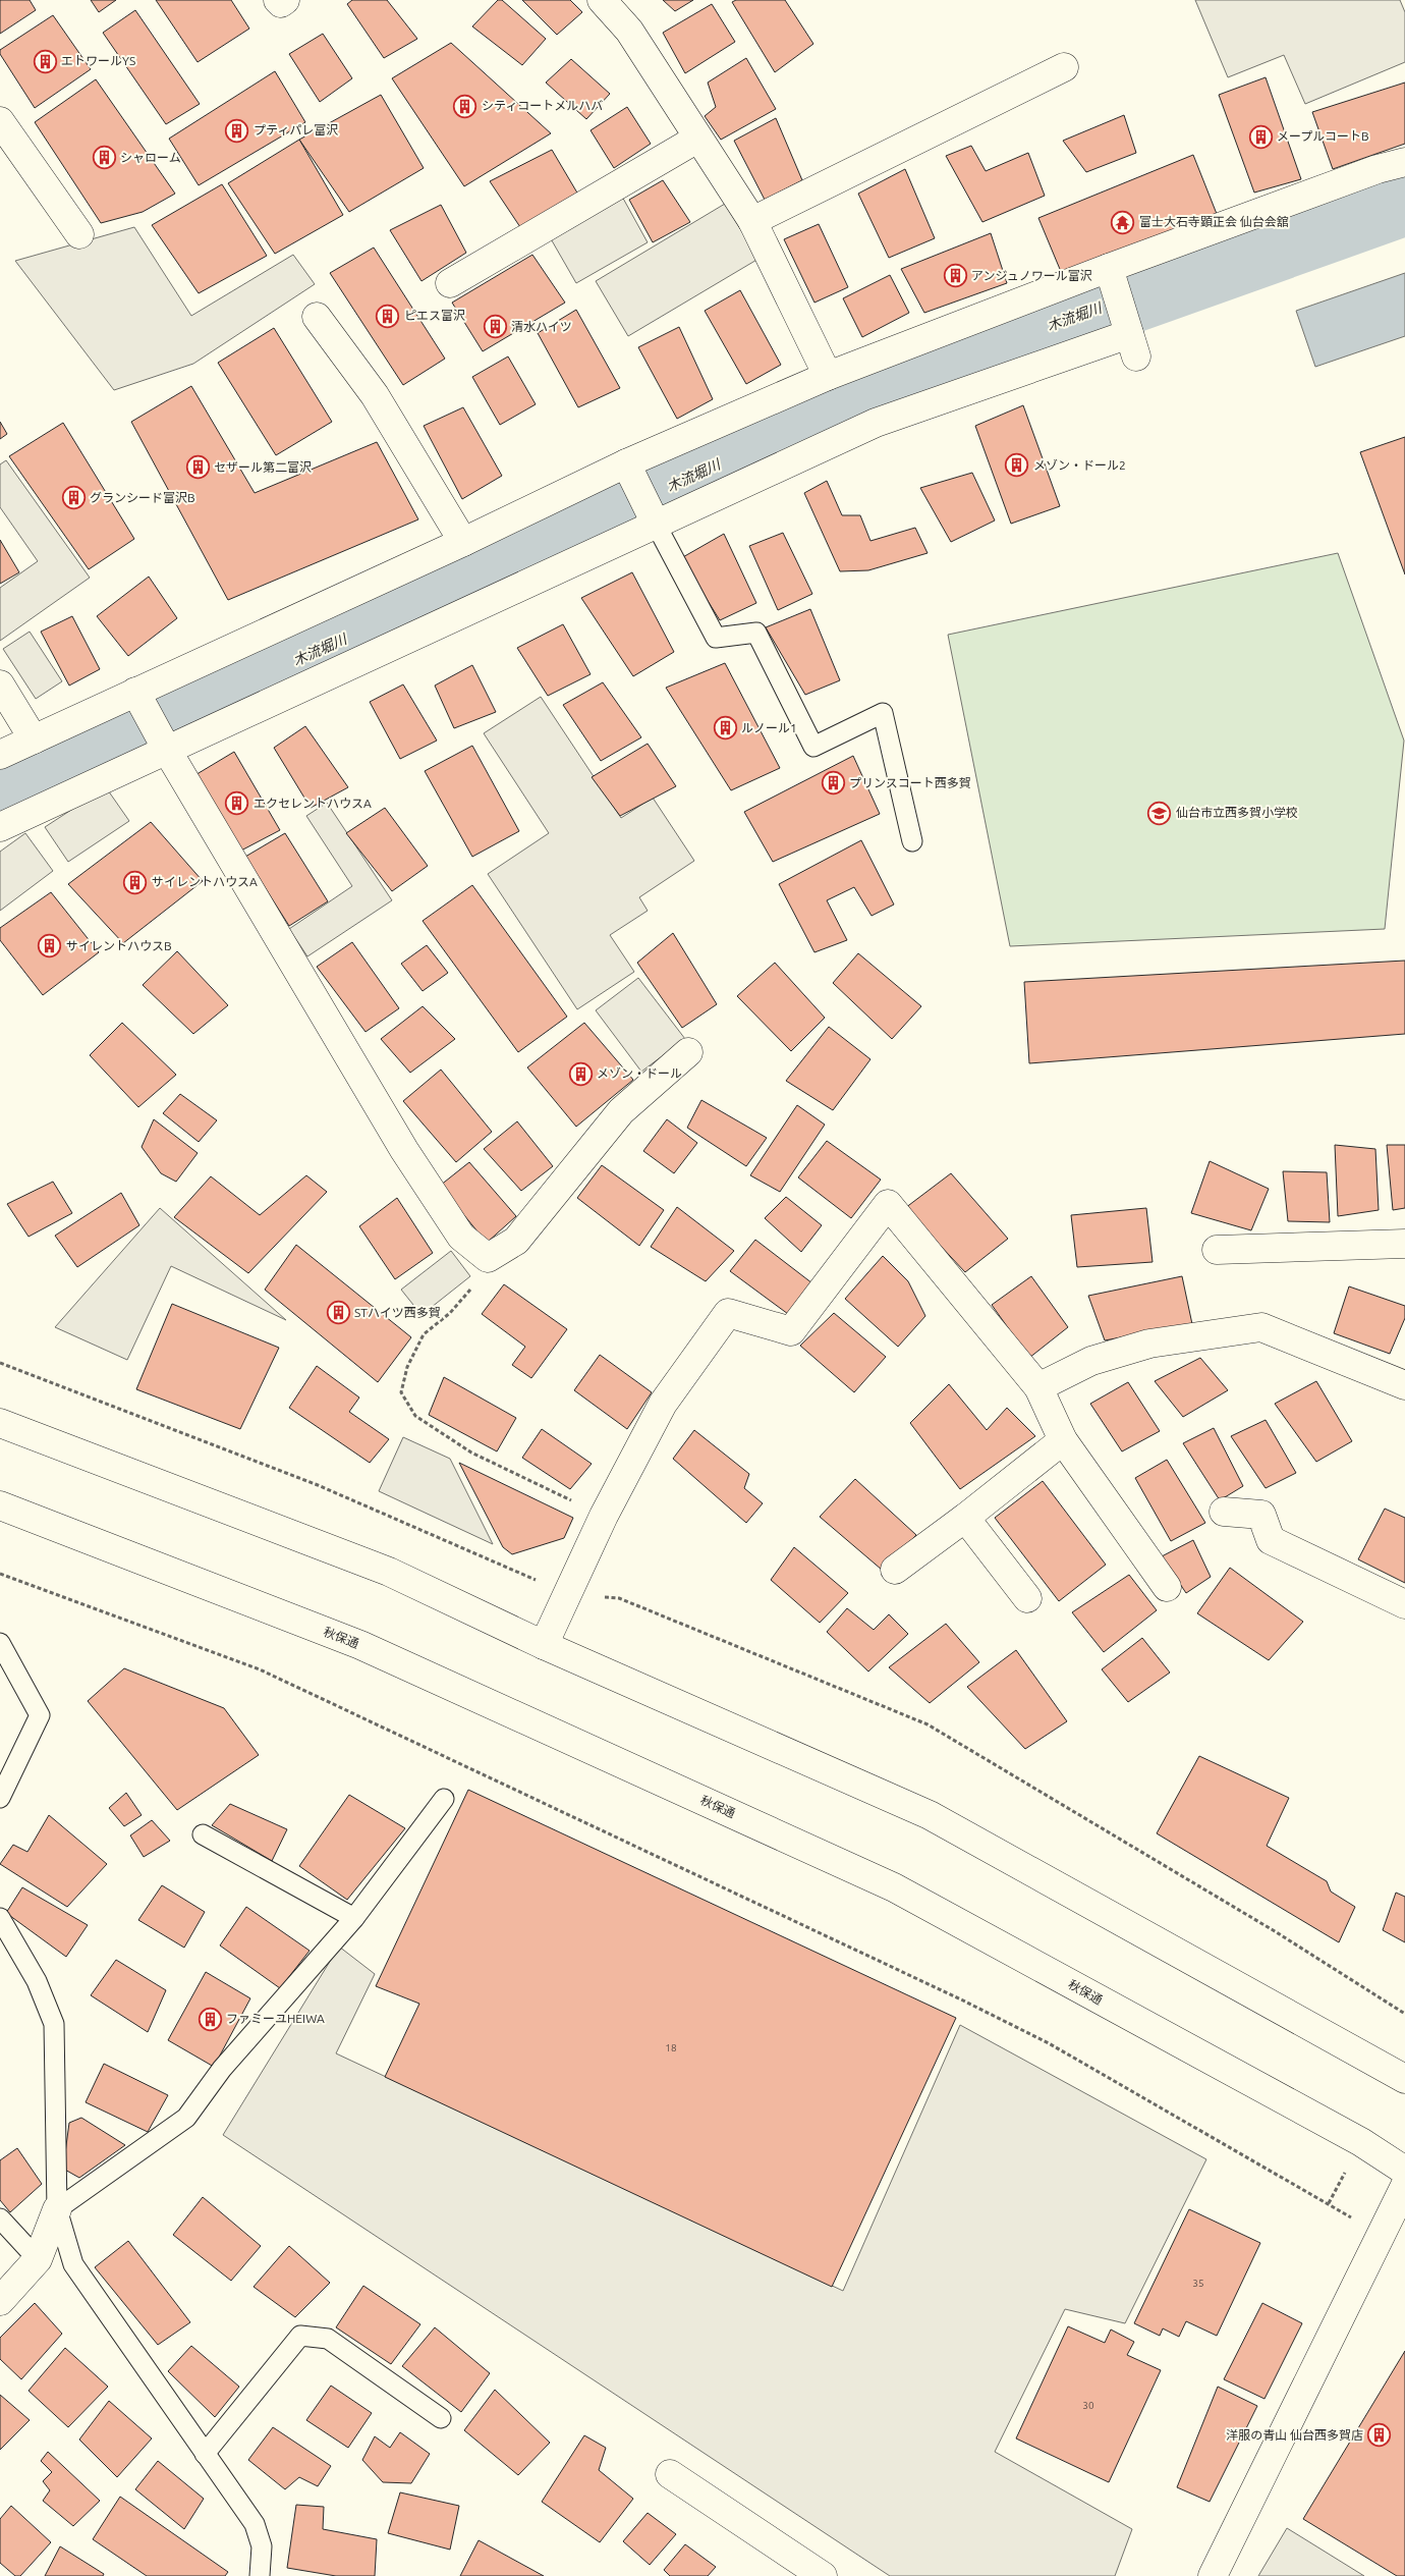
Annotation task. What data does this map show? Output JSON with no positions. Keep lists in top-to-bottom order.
{
  "streets": {
    "main road": ["秋保通"]
  },
  "water": ["木流堀川"],
  "places": {
    "building": [
      "エトワールYS",
      "シティコートメルハバ",
      "プティパレ富沢",
      "メープルコートB",
      "シャローム",
      "アンジュノワール富沢",
      "ピエス富沢",
      "清水ハイツ",
      "メゾン・ドール2",
      "セザール第二富沢",
      "グランシード富沢B",
      "ルノール1",
      "プリンスコート西多賀",
      "エクセレントハウスA",
      "サイレントハウスA",
      "サイレントハウスB",
      "メゾン・ドール",
      "STハイツ西多賀",
      "ファミーユHEIWA",
      "洋服の青山 仙台西多賀店"
    ],
    "temple": ["富士大石寺顕正会 仙台会舘"],
    "school or university": ["仙台市立西多賀小学校"]
  },
  "house_numbers": ["18", "35", "30"]
}
